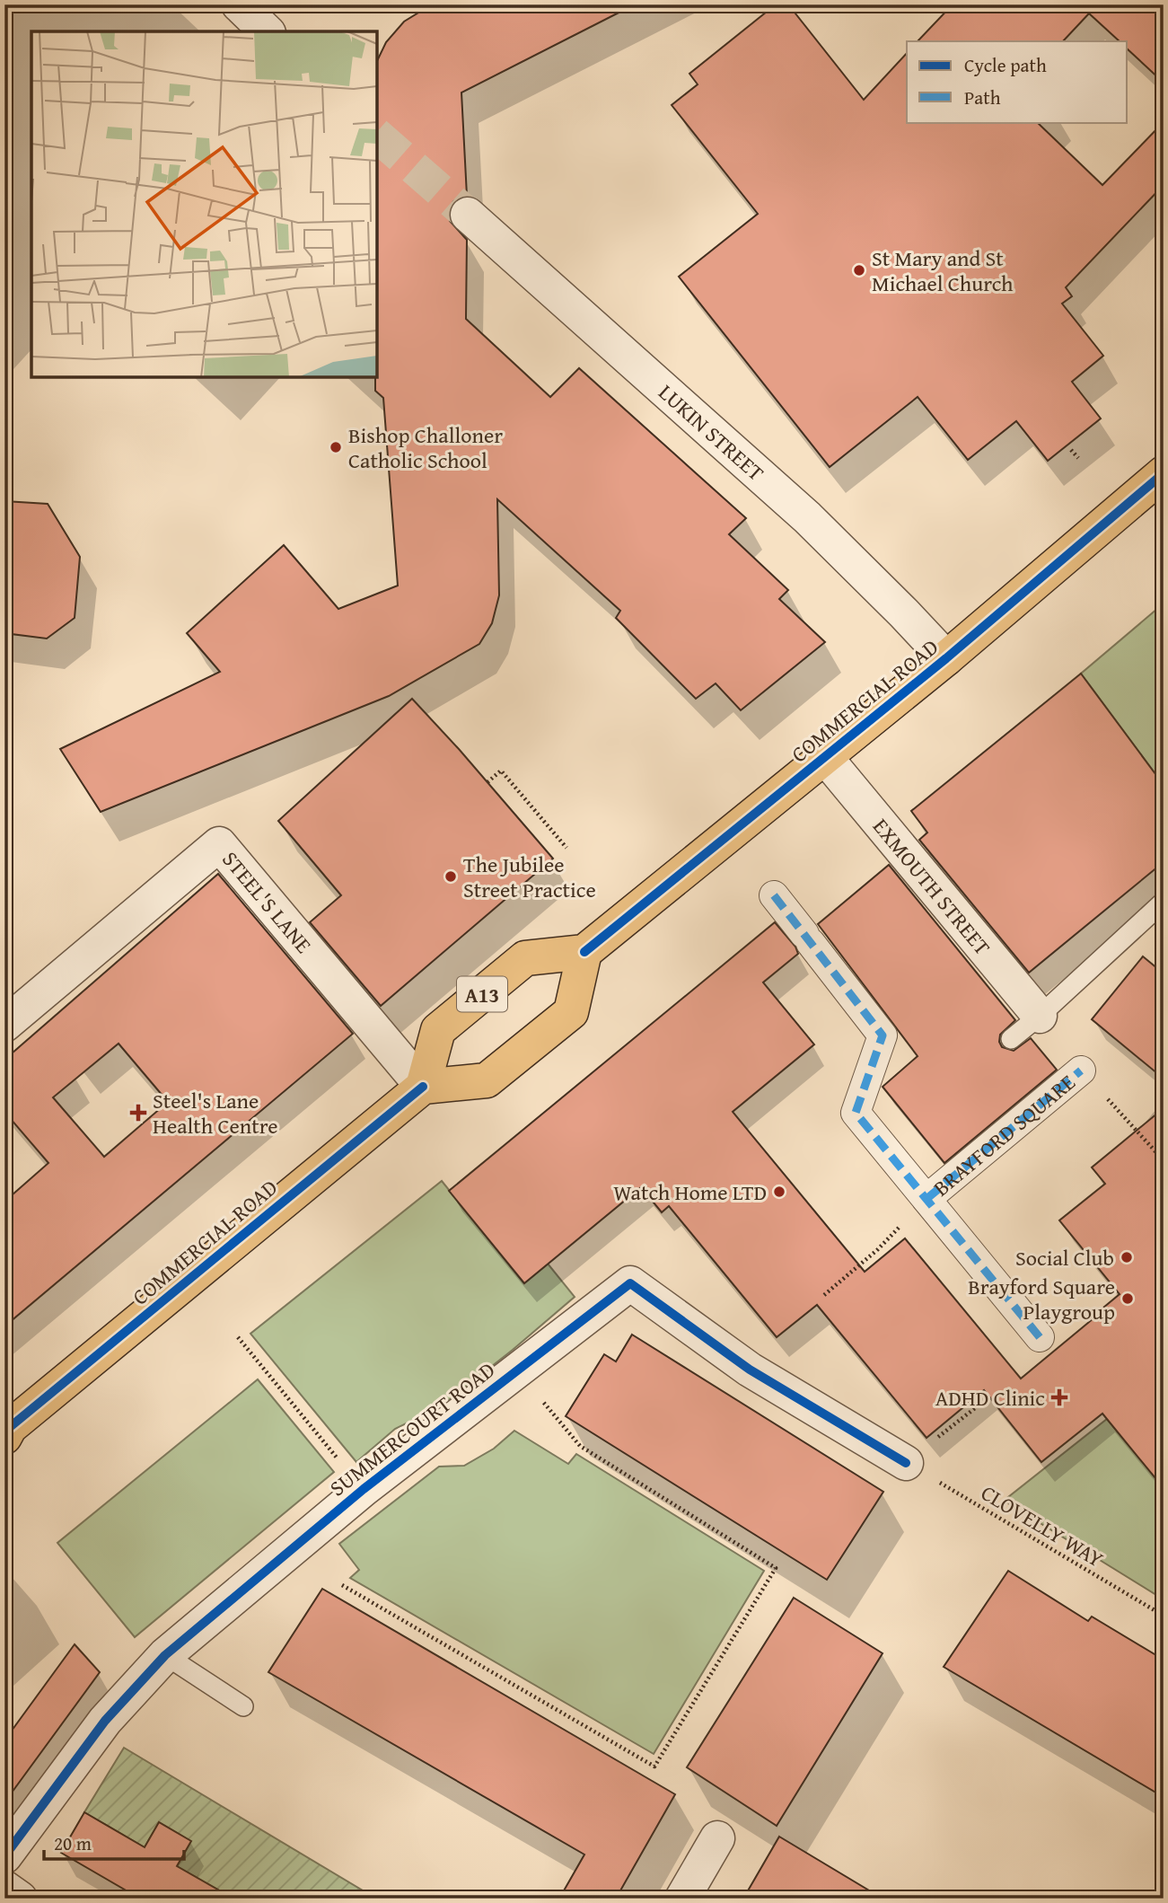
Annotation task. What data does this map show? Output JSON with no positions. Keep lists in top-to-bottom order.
{
  "streets": {
    "highway": ["COMMERCIAL ROAD", "A13"],
    "street": [
      "LUKIN STREET",
      "EXMOUTH STREET",
      "STEEL'S LANE",
      "BRAYFORD SQUARE",
      "SUMMERCOURT ROAD"
    ],
    "path": ["CLOVELLY WAY"]
  },
  "crossings": [
    ["LUKIN STREET", "COMMERCIAL ROAD"],
    ["COMMERCIAL ROAD", "EXMOUTH STREET"],
    ["COMMERCIAL ROAD", "STEEL'S LANE"],
    ["COMMERCIAL ROAD", "A13"],
    ["STEEL'S LANE", "A13"],
    ["SUMMERCOURT ROAD", "CLOVELLY WAY"]
  ],
  "places": {
    "other": [
      "St Mary and St Michael Church",
      "Bishop Challoner Catholic School",
      "The Jubilee Street Practice",
      "Watch Home LTD",
      "Social Club",
      "Brayford Square Playgroup"
    ],
    "health": ["Steel's Lane Health Centre", "ADHD Clinic"]
  },
  "legend": ["Cycle path", "Path"],
  "scale_bar": "20 m"
}
